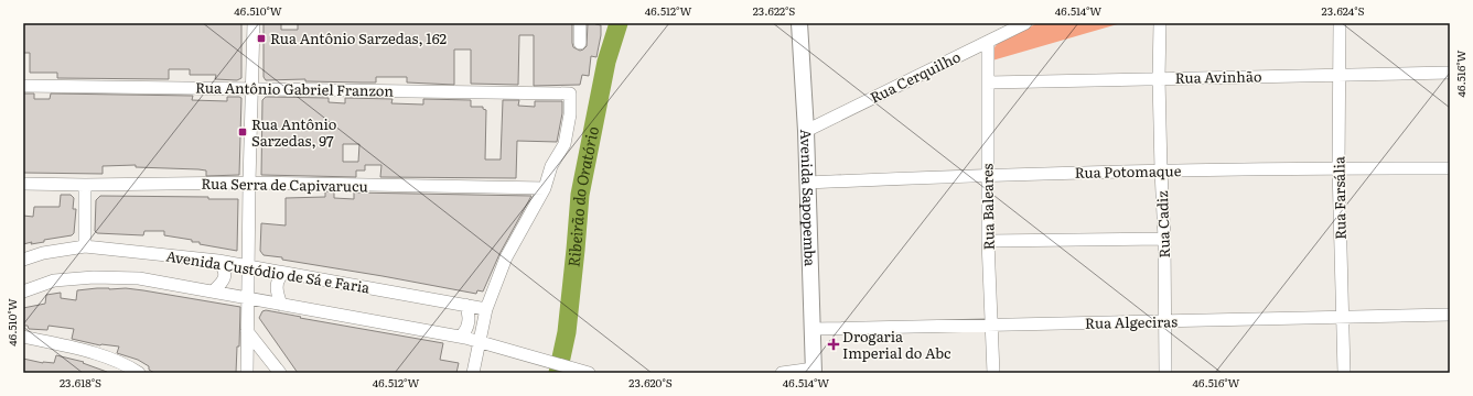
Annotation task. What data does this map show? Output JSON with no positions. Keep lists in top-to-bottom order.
{
  "streets": {
    "main road": ["Avenida Sapopemba"],
    "street": [
      "Rua Cerquilho",
      "Rua Avinhão",
      "Rua Antônio Gabriel Franzon",
      "Rua Potomaque",
      "Rua Serra de Capivarucu",
      "Rua Farsália",
      "Rua Baleares",
      "Rua Cadiz",
      "Avenida Custódio de Sá e Faria",
      "Rua Algeciras"
    ]
  },
  "crossings": [
    ["Rua Cerquilho", "Avenida Sapopemba"],
    ["Rua Cerquilho", "Rua Baleares"],
    ["Rua Avinhão", "Rua Farsália"],
    ["Rua Avinhão", "Rua Baleares"],
    ["Rua Avinhão", "Rua Cadiz"],
    ["Rua Antônio Gabriel Franzon", "Rua Serra de Capivarucu"],
    ["Rua Potomaque", "Avenida Sapopemba"],
    ["Rua Potomaque", "Rua Farsália"],
    ["Rua Potomaque", "Rua Baleares"],
    ["Rua Potomaque", "Rua Cadiz"],
    ["Avenida Sapopemba", "Rua Algeciras"],
    ["Rua Farsália", "Rua Algeciras"],
    ["Rua Baleares", "Rua Algeciras"],
    ["Rua Cadiz", "Rua Algeciras"]
  ],
  "water": ["Ribeirão do Oratório"],
  "places": {
    "transit": ["Rua Antônio Sarzedas, 162", "Rua Antônio Sarzedas, 97"],
    "health": ["Drogaria Imperial do Abc"]
  },
  "coordinates": [
    "46.510°W",
    "46.512°W",
    "23.622°S",
    "46.514°W",
    "23.624°S",
    "46.516°W",
    "23.618°S",
    "23.620°S"
  ]
}
